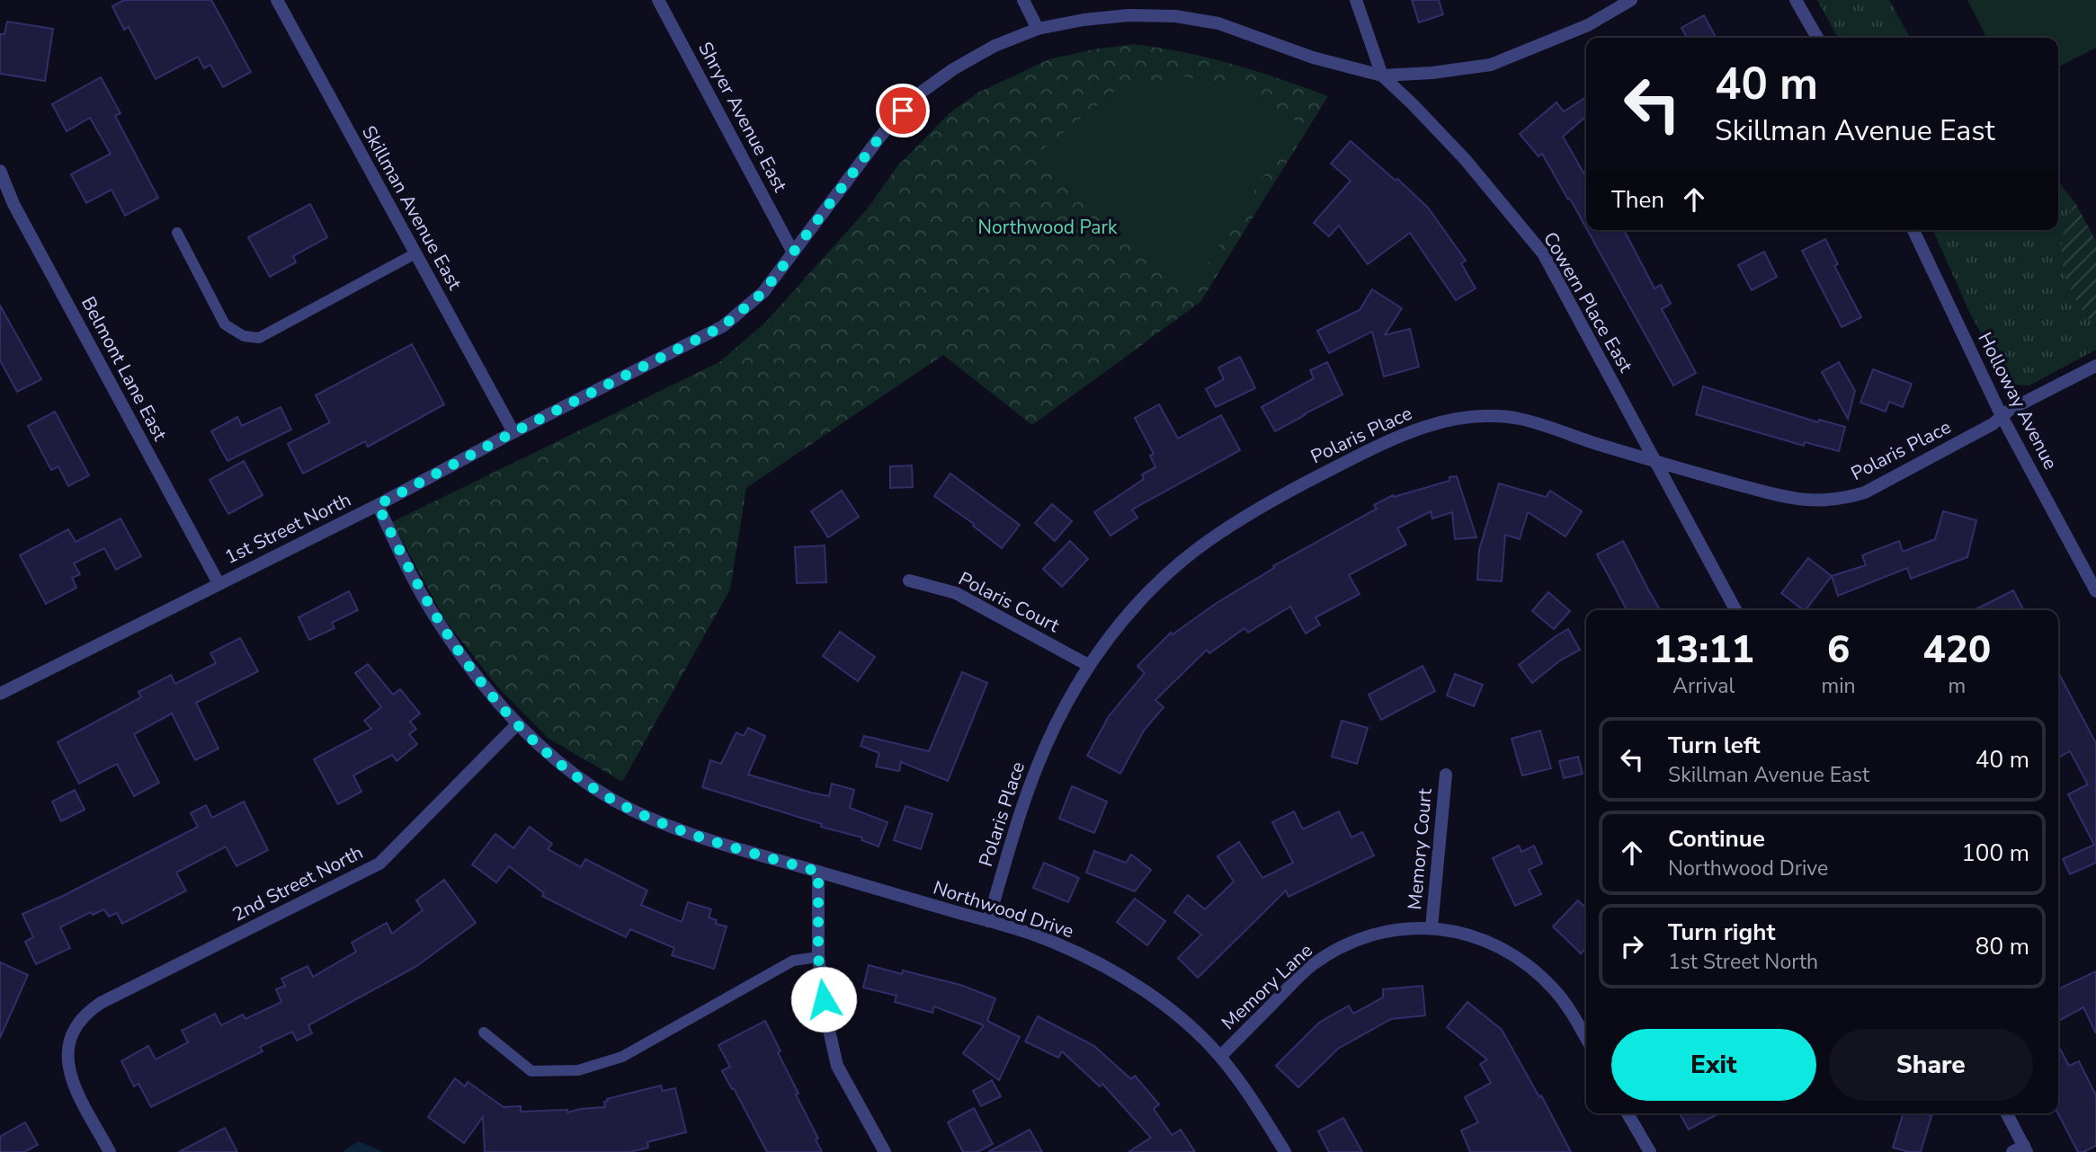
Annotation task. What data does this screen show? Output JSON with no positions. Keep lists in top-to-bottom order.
{
  "streets": {
    "street": [
      "Shryer Avenue East",
      "Skillman Avenue East",
      "Cowern Place East",
      "Belmont Lane East",
      "Holloway Avenue",
      "Polaris Place",
      "1st Street North",
      "Polaris Court",
      "Memory Court",
      "2nd Street North",
      "Northwood Drive",
      "Memory Lane"
    ]
  },
  "crossings": [
    ["Shryer Avenue East", "1st Street North"],
    ["Skillman Avenue East", "1st Street North"],
    ["Cowern Place East", "Polaris Place"],
    ["Cowern Place East", "1st Street North"],
    ["Belmont Lane East", "1st Street North"],
    ["Holloway Avenue", "Polaris Place"],
    ["Polaris Place", "Polaris Court"],
    ["Polaris Place", "Northwood Drive"],
    ["Memory Court", "Memory Lane"],
    ["Northwood Drive", "Memory Lane"]
  ],
  "parks": ["Northwood Park"],
  "page": {
    "turn": ["40 m", "Skillman Avenue East"],
    "then": "Then",
    "eta": [
      "13:11",
      "Arrival",
      "6",
      "min",
      "420",
      "m"
    ],
    "list": [
      {
        "name": "Turn left",
        "note": "Skillman Avenue East",
        "value": "40 m"
      },
      {
        "name": "Continue",
        "note": "Northwood Drive",
        "value": "100 m"
      },
      {
        "name": "Turn right",
        "note": "1st Street North",
        "value": "80 m"
      }
    ],
    "buttons": ["Exit", "Share"]
  }
}
